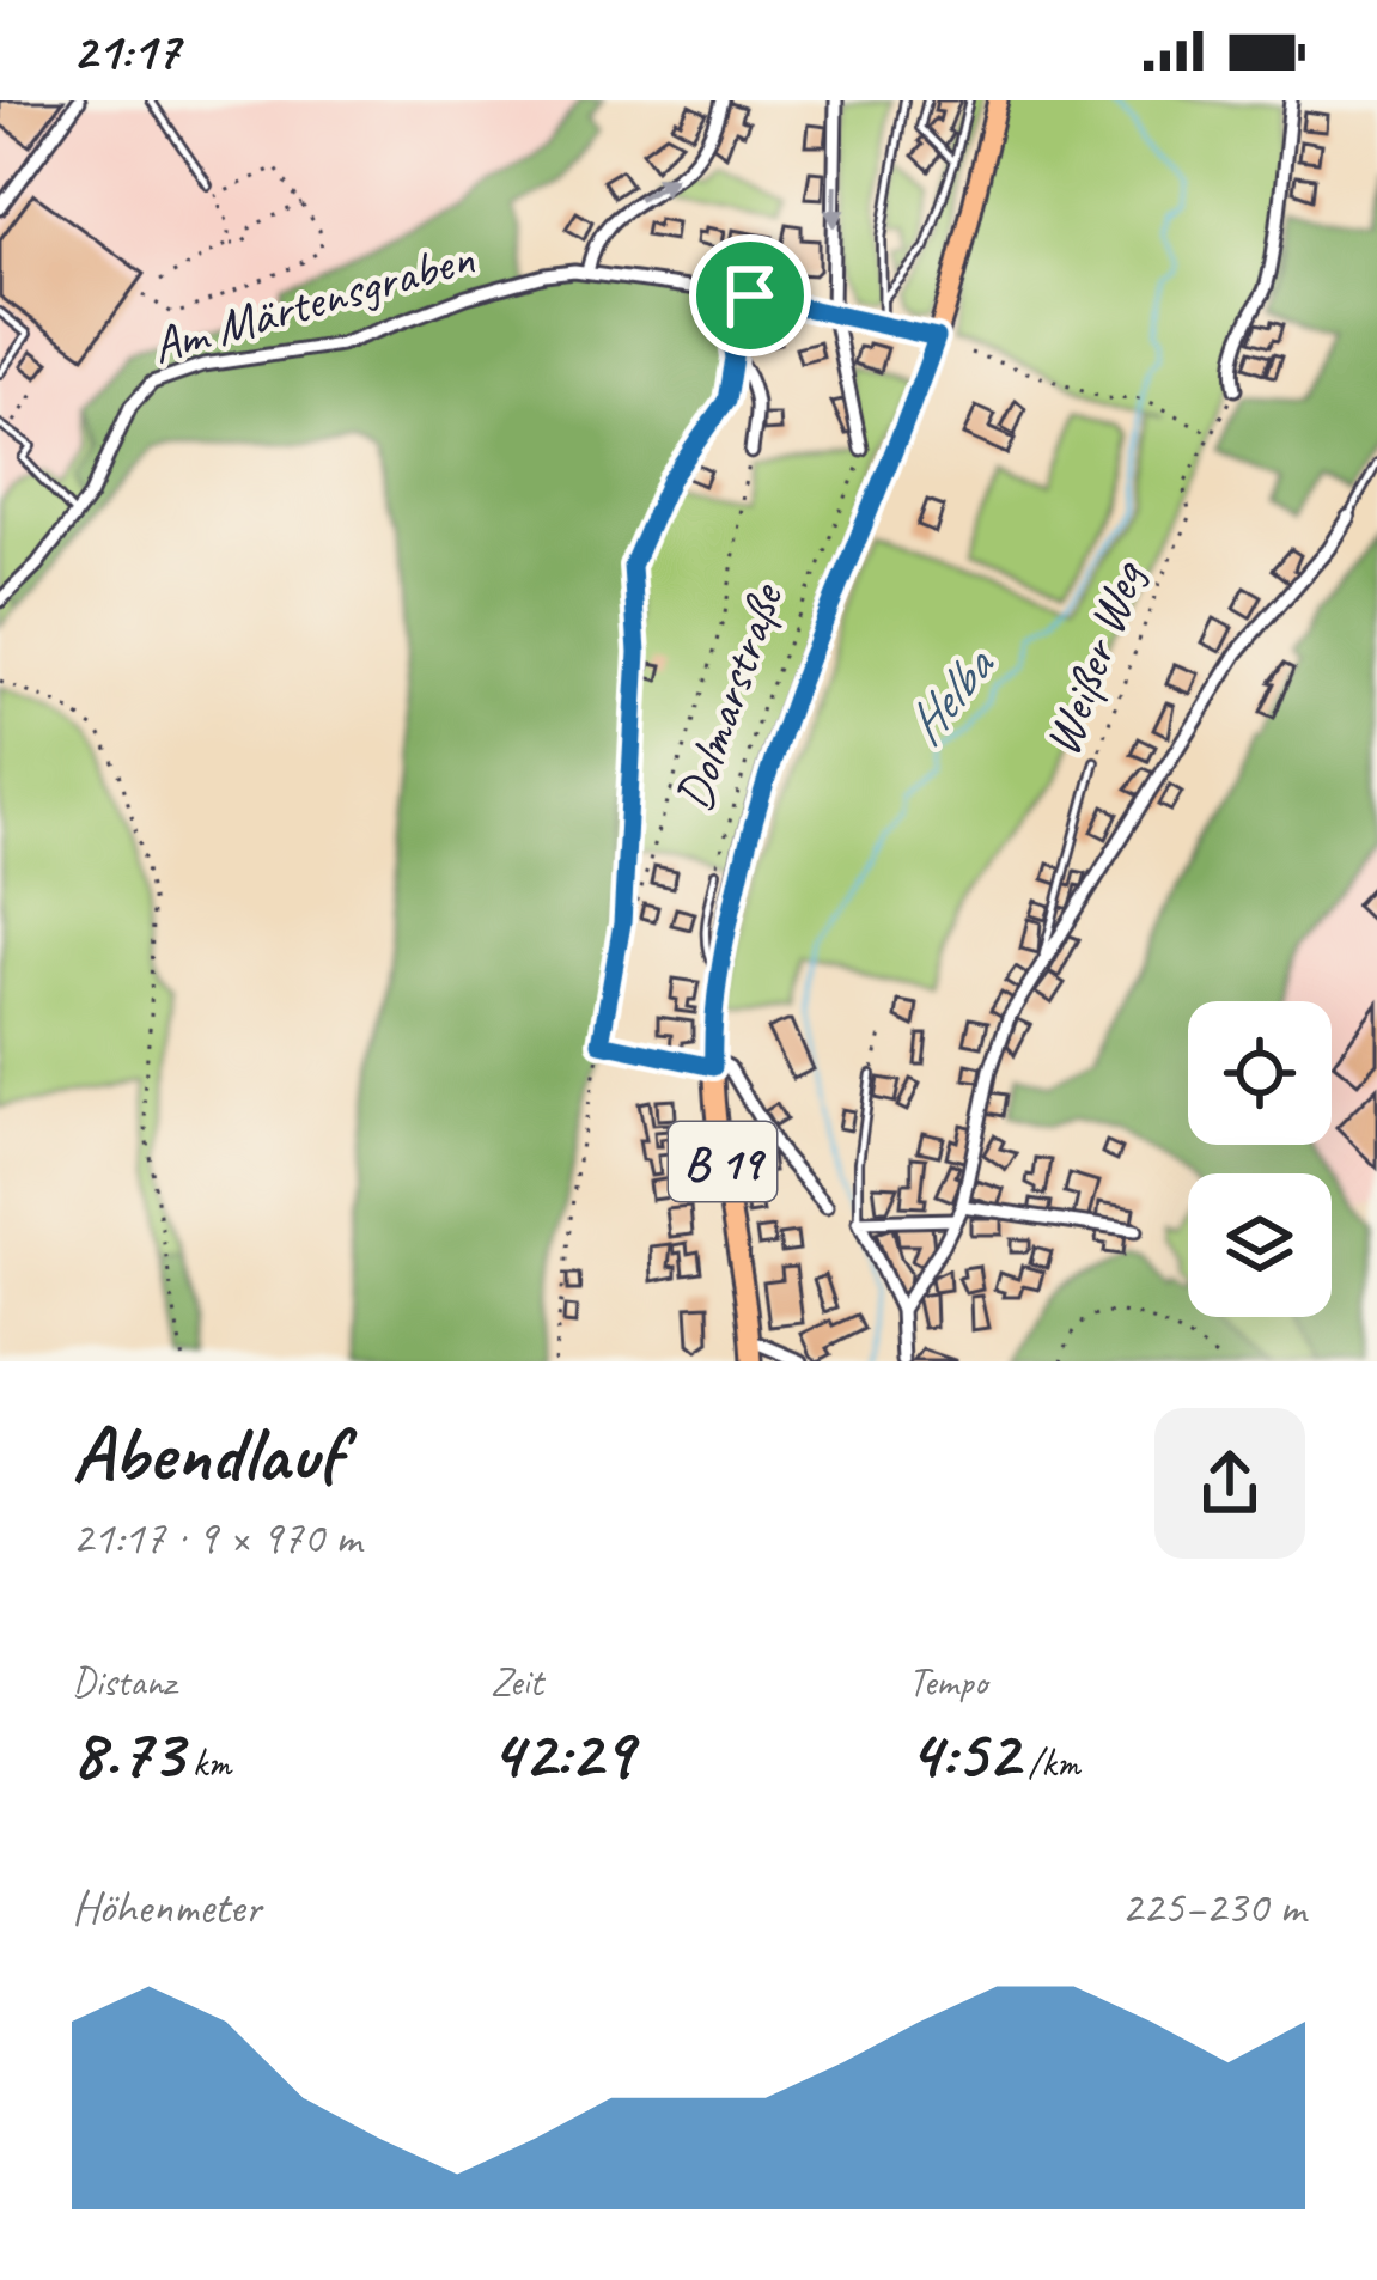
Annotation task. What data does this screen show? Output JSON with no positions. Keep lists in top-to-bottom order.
{
  "streets": {
    "main road": ["Dolmarstraße", "B 19"],
    "street": ["Am Märtensgraben", "Weißer Weg"]
  },
  "water": ["Helba"],
  "page": {
    "status": "21:17",
    "heading": ["Abendlauf", "21:17 · 9 × 970 m"],
    "stats": [
      ["Distanz", "8.73 km"],
      ["Zeit", "42:29"],
      ["Tempo", "4:52 /km"]
    ],
    "chart": ["Höhenmeter", "225–230 m"]
  }
}
